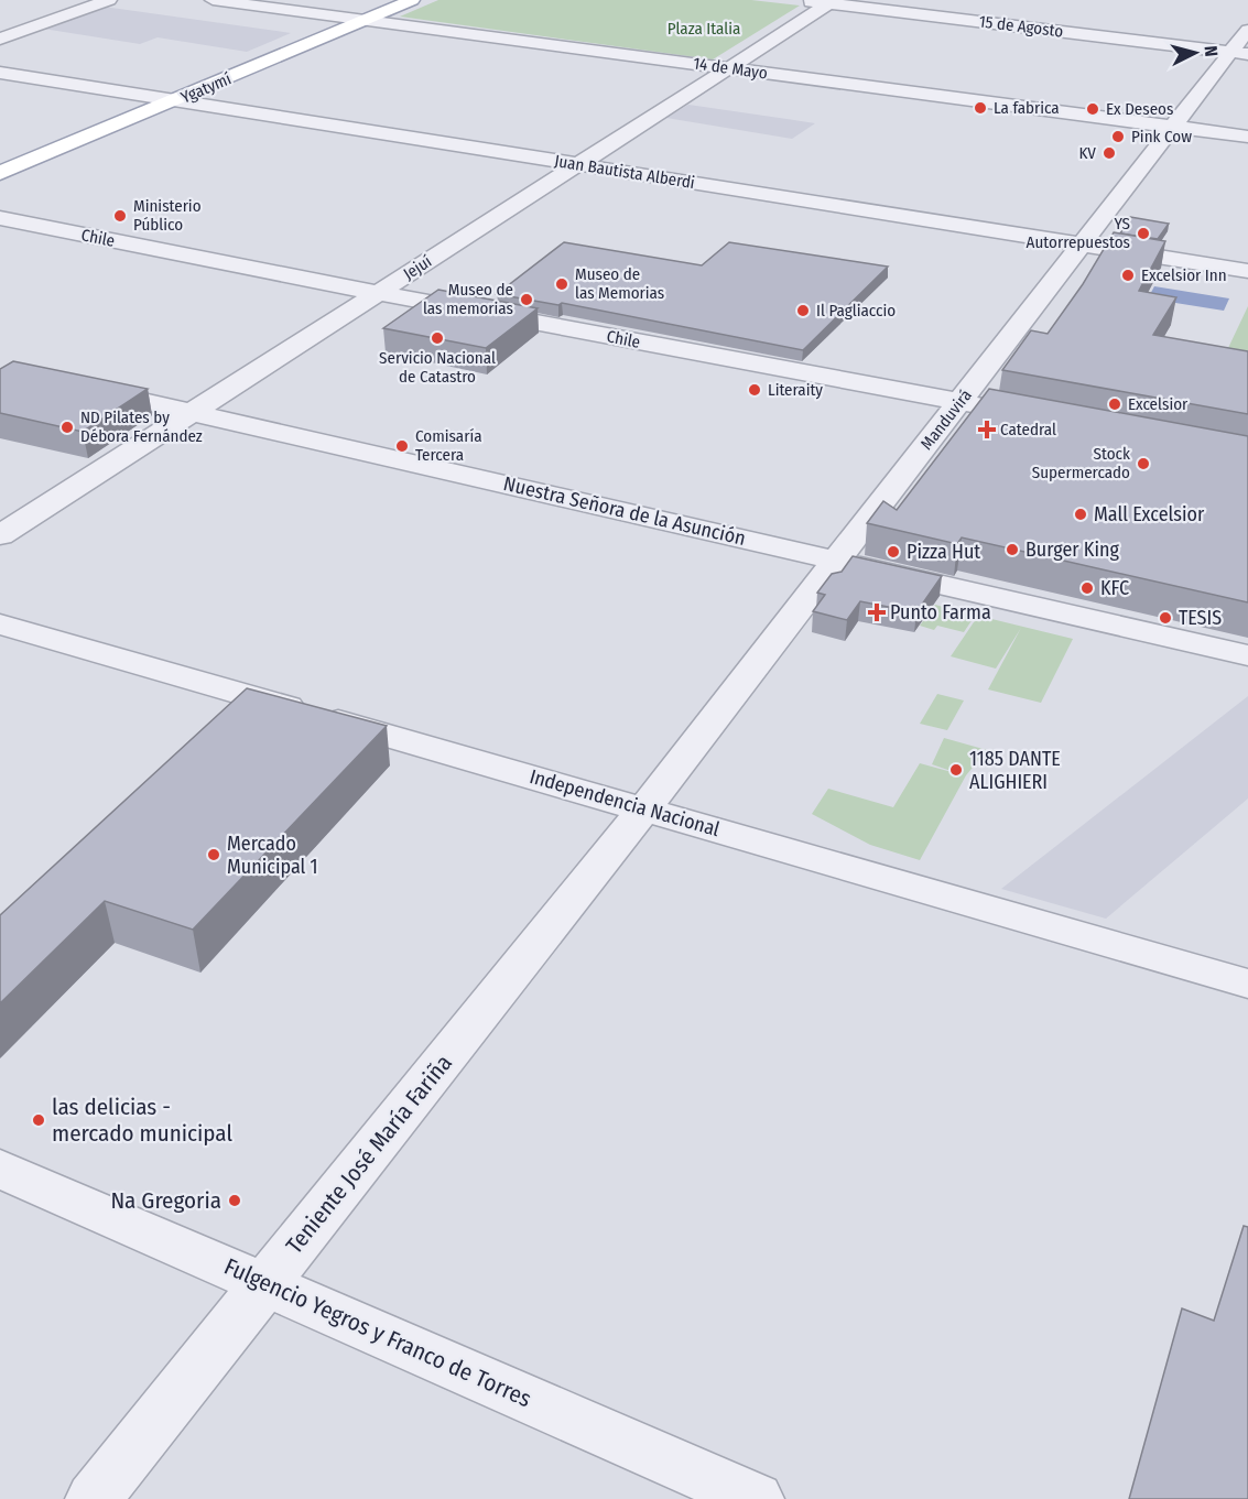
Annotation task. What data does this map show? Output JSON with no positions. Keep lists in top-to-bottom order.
{
  "streets": {
    "main road": ["Ygatymí"],
    "street": [
      "15 de Agosto",
      "14 de Mayo",
      "Juan Bautista Alberdi",
      "Chile",
      "Jejuí",
      "Manduvirá",
      "Nuestra Señora de la Asunción",
      "Independencia Nacional",
      "Teniente José María Fariña",
      "Fulgencio Yegros y Franco de Torres"
    ]
  },
  "crossings": [
    ["15 de Agosto", "Jejuí"],
    ["15 de Agosto", "Manduvirá"],
    ["14 de Mayo", "Ygatymí"],
    ["14 de Mayo", "Jejuí"],
    ["14 de Mayo", "Manduvirá"],
    ["Ygatymí", "Juan Bautista Alberdi"],
    ["Juan Bautista Alberdi", "Jejuí"],
    ["Juan Bautista Alberdi", "Manduvirá"],
    ["Chile", "Jejuí"],
    ["Chile", "Manduvirá"],
    ["Jejuí", "Nuestra Señora de la Asunción"],
    ["Manduvirá", "Nuestra Señora de la Asunción"],
    ["Manduvirá", "Independencia Nacional"],
    ["Manduvirá", "Teniente José María Fariña"],
    ["Independencia Nacional", "Teniente José María Fariña"],
    ["Teniente José María Fariña", "Fulgencio Yegros y Franco de Torres"]
  ],
  "parks": ["Plaza Italia"],
  "places": {
    "other": [
      "La fabrica",
      "Ex Deseos",
      "Pink Cow",
      "KV",
      "Ministerio Público",
      "YS Autorrepuestos",
      "Excelsior Inn",
      "Museo de las Memorias",
      "Museo de las memorias",
      "Il Pagliaccio",
      "Servicio Nacional de Catastro",
      "Literaity",
      "Excelsior",
      "ND Pilates by Débora Fernández",
      "Comisaría Tercera",
      "Stock Supermercado",
      "Mall Excelsior",
      "Burger King",
      "Pizza Hut",
      "KFC",
      "TESIS",
      "1185 DANTE ALIGHIERI",
      "Mercado Municipal 1",
      "las delicias - mercado municipal",
      "Na Gregoria"
    ],
    "health": ["Catedral", "Punto Farma"]
  },
  "north": "right"
}
